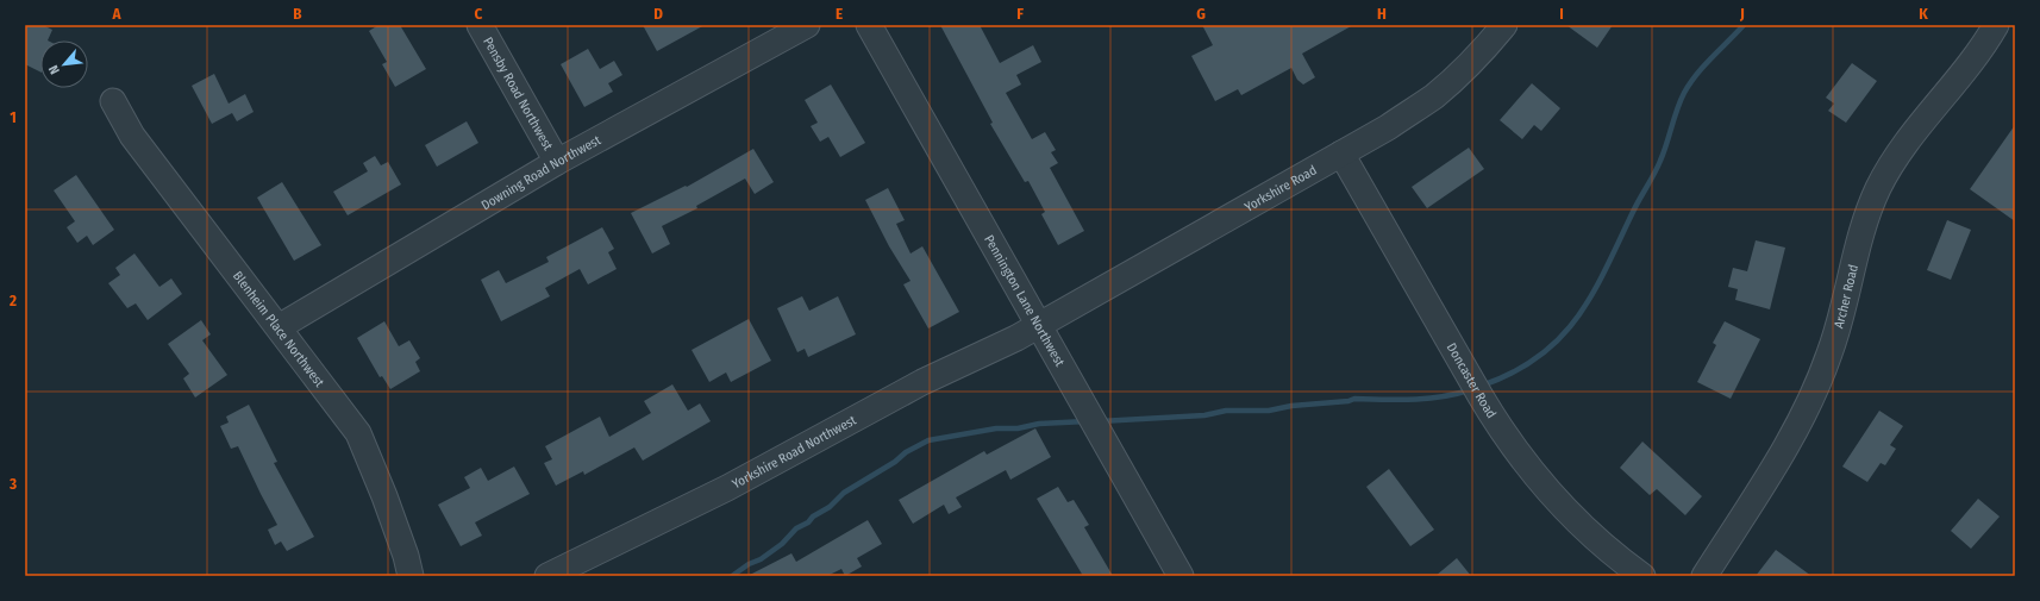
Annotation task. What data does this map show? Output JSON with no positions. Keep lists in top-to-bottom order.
{
  "streets": {
    "street": [
      "Pensby Road Northwest",
      "Downing Road Northwest",
      "Yorkshire Road",
      "Archer Road",
      "Pennington Lane Northwest",
      "Blenheim Place Northwest",
      "Doncaster Road",
      "Yorkshire Road Northwest"
    ]
  },
  "crossings": [
    ["Pensby Road Northwest", "Downing Road Northwest"],
    ["Downing Road Northwest", "Blenheim Place Northwest"],
    ["Yorkshire Road", "Pennington Lane Northwest"],
    ["Yorkshire Road", "Doncaster Road"],
    ["Yorkshire Road", "Yorkshire Road Northwest"],
    ["Pennington Lane Northwest", "Yorkshire Road Northwest"]
  ],
  "north": "bottom left",
  "grid": {
    "columns": [
      "A",
      "B",
      "C",
      "D",
      "E",
      "F",
      "G",
      "H",
      "I",
      "J",
      "K"
    ],
    "rows": ["1", "2", "3"]
  }
}
